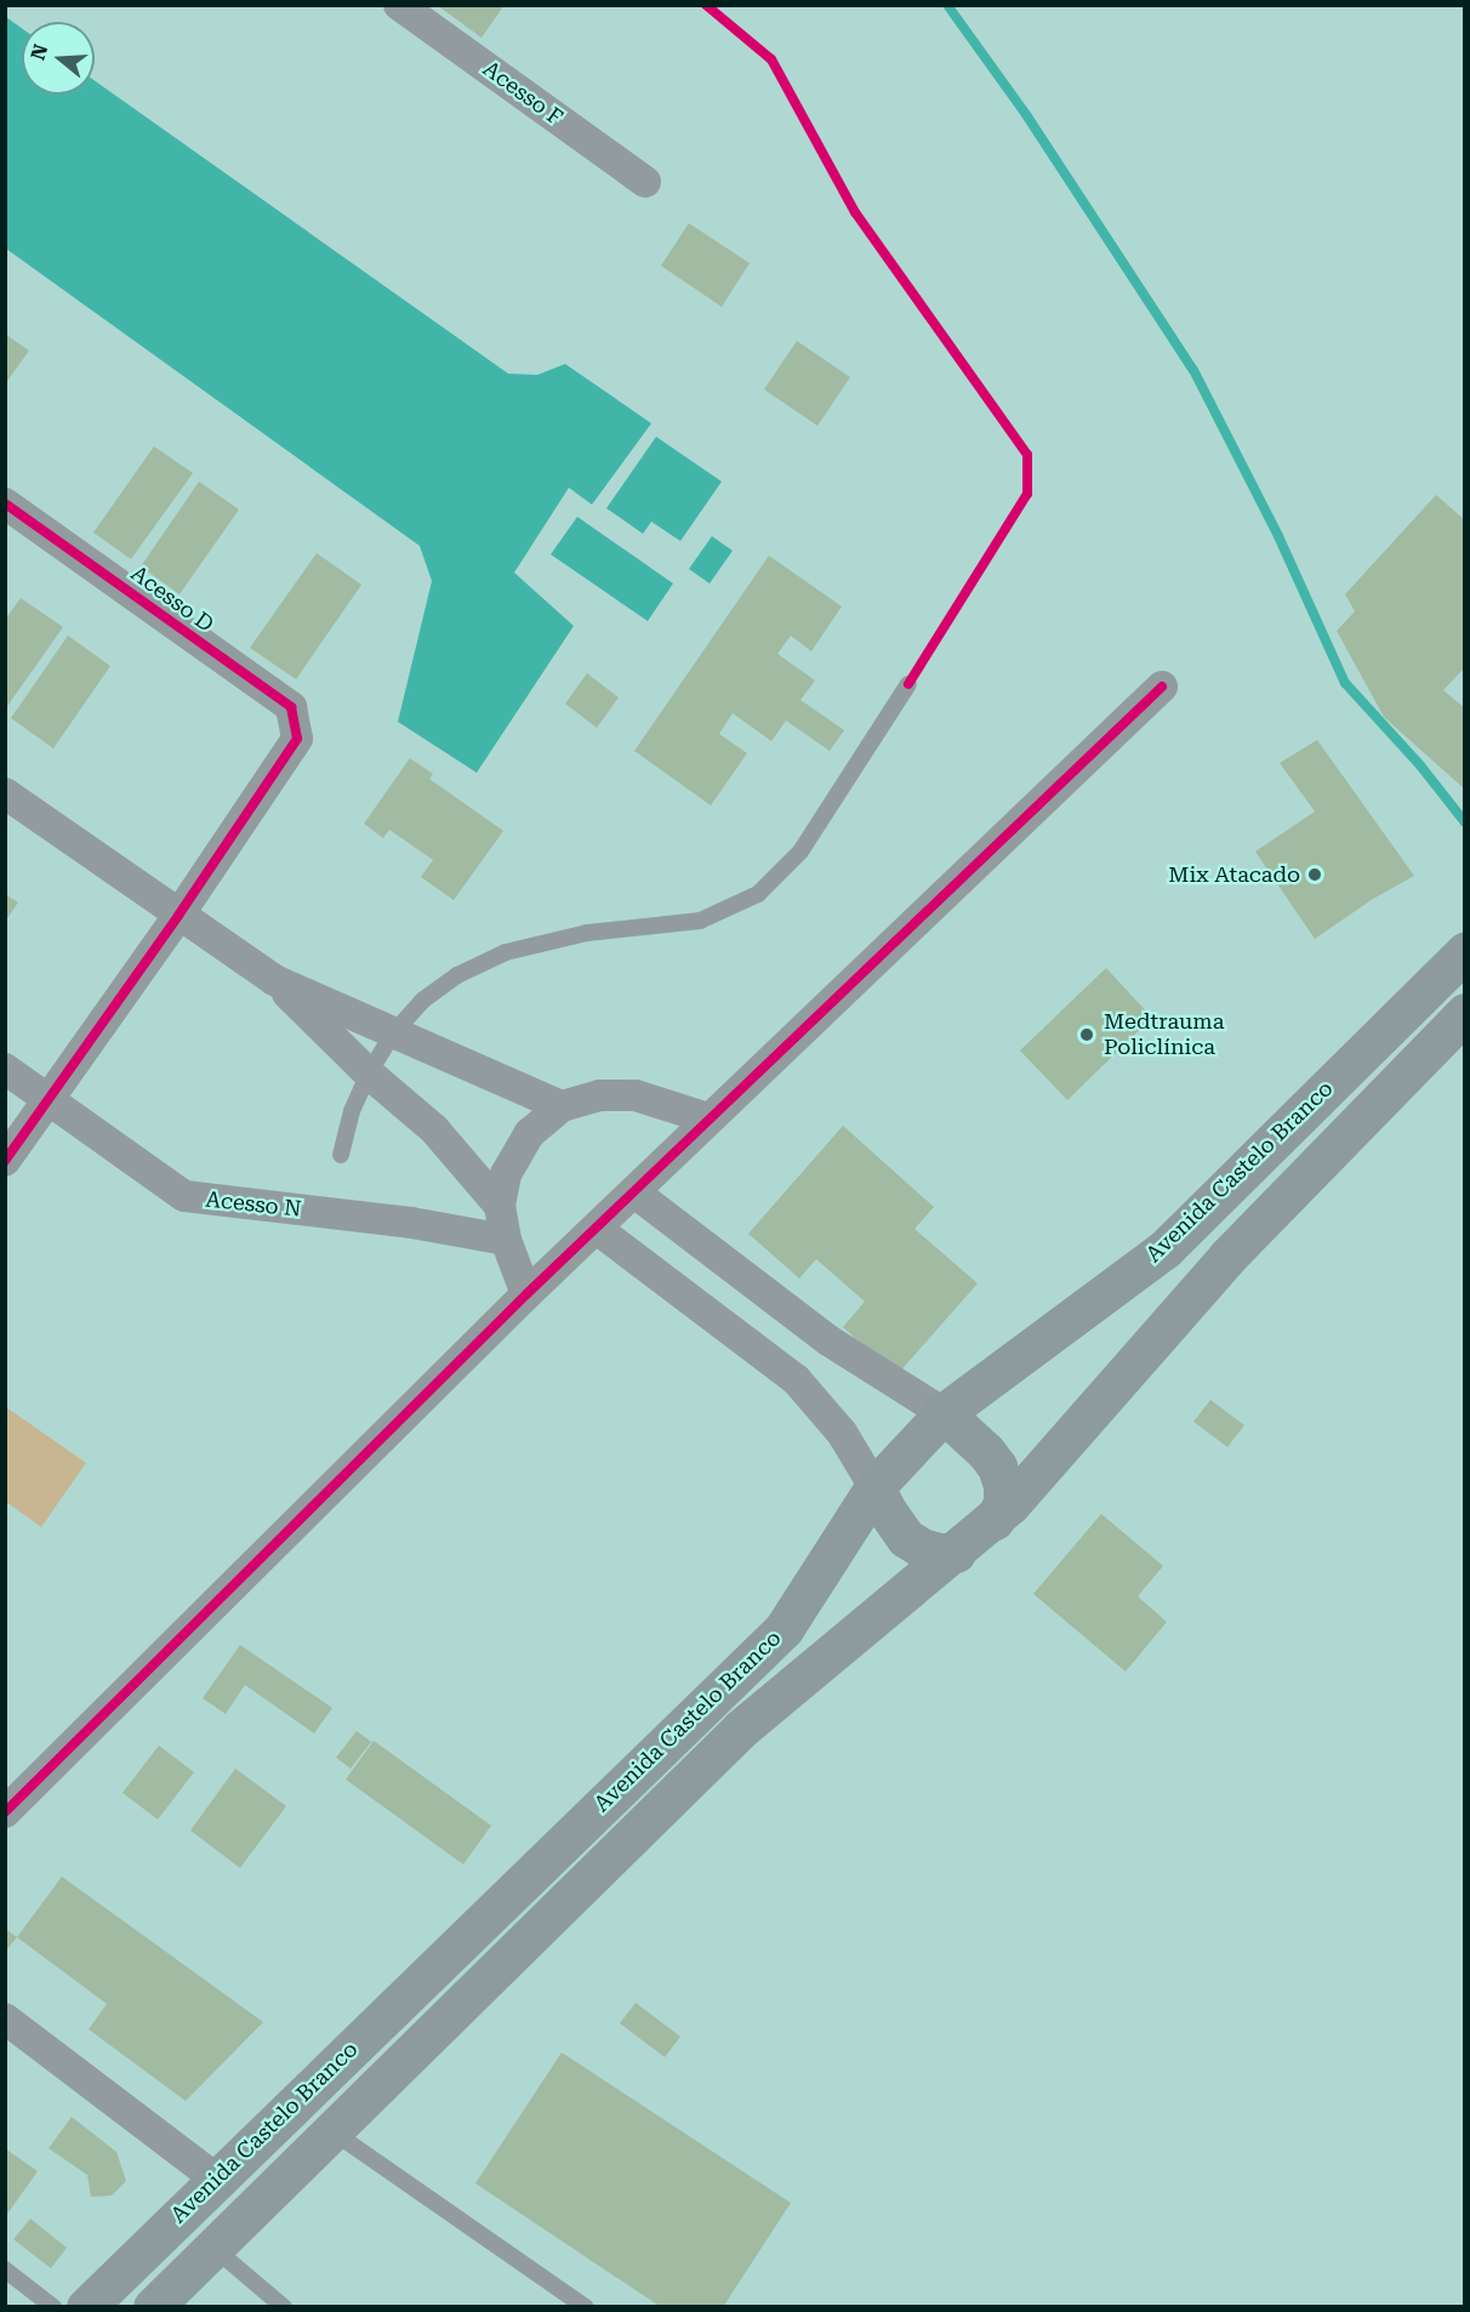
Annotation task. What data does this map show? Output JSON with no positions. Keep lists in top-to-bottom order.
{
  "streets": {
    "main road": ["Avenida Castelo Branco"],
    "street": ["Acesso F", "Acesso D", "Acesso N"]
  },
  "places": ["Mix Atacado", "Medtrauma Policlínica"],
  "north": "left"
}
